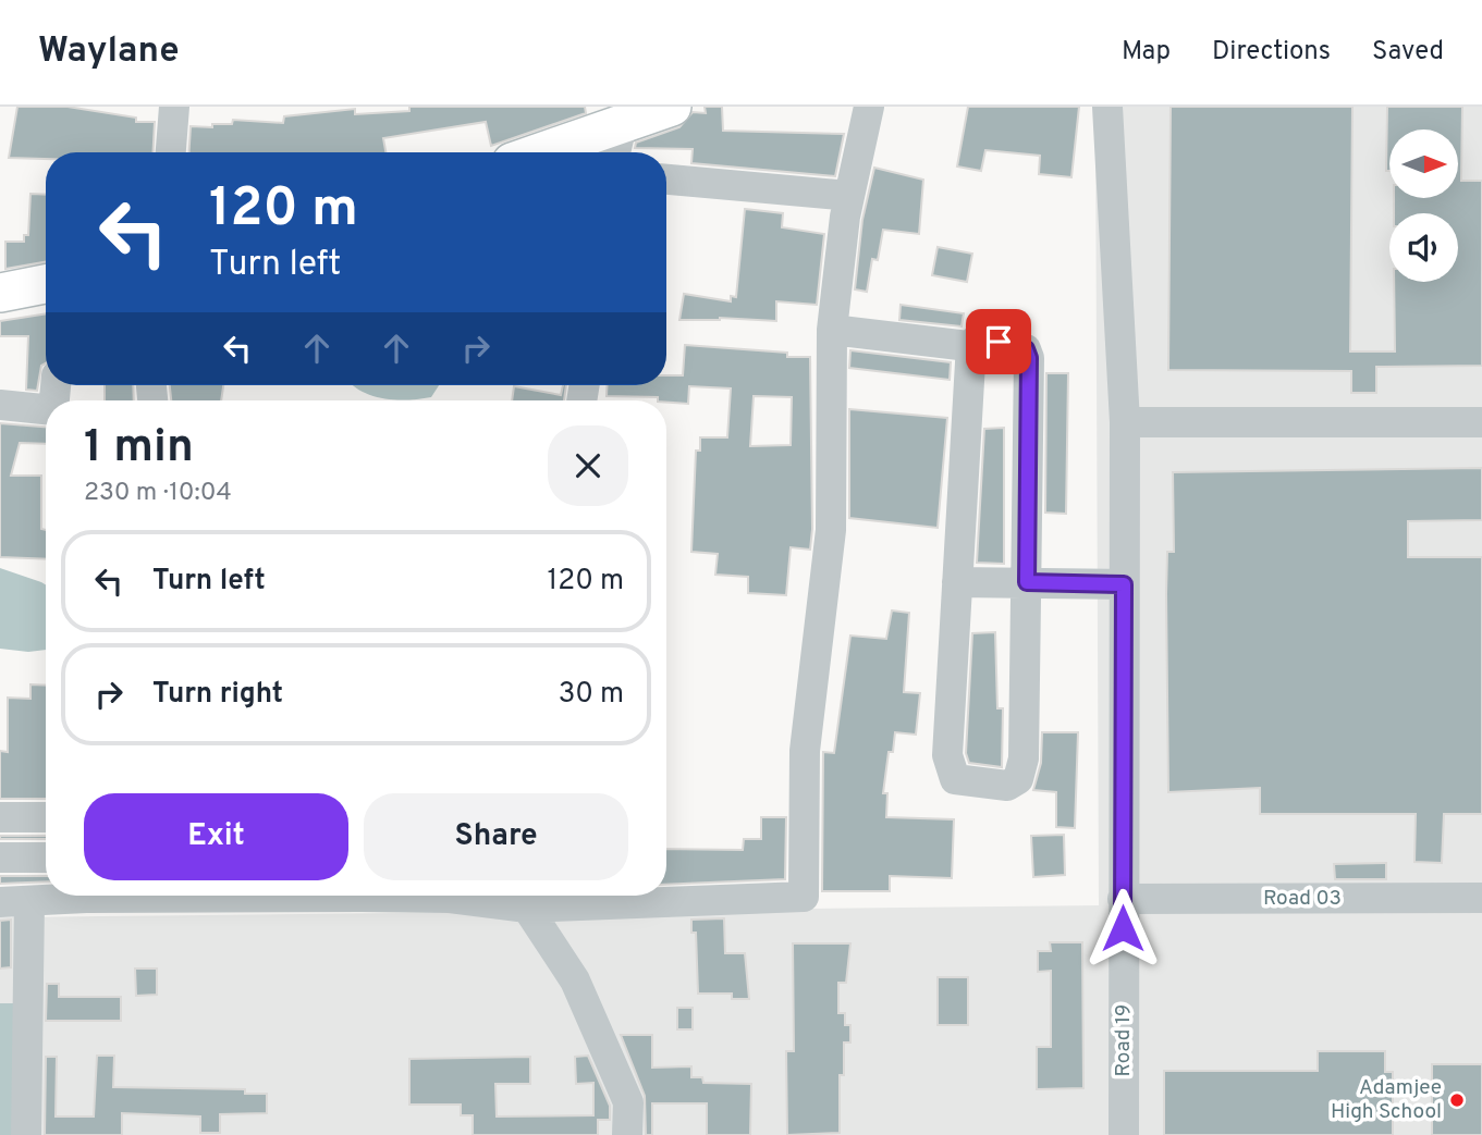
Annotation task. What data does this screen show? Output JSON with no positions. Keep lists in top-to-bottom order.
{
  "streets": {
    "street": ["Road 03", "Road 19"]
  },
  "crossings": [
    ["Road 03", "Road 19"]
  ],
  "places": ["Adamjee High School"],
  "north": "right",
  "page": {
    "header": "Waylane",
    "nav": ["Map", "Directions", "Saved"],
    "turn": ["120 m", "Turn left"],
    "heading": ["1 min", "230 m · 10:04"],
    "list": [
      {
        "name": "Turn left",
        "value": "120 m"
      },
      {
        "name": "Turn right",
        "value": "30 m"
      }
    ],
    "buttons": ["Exit", "Share"]
  }
}
